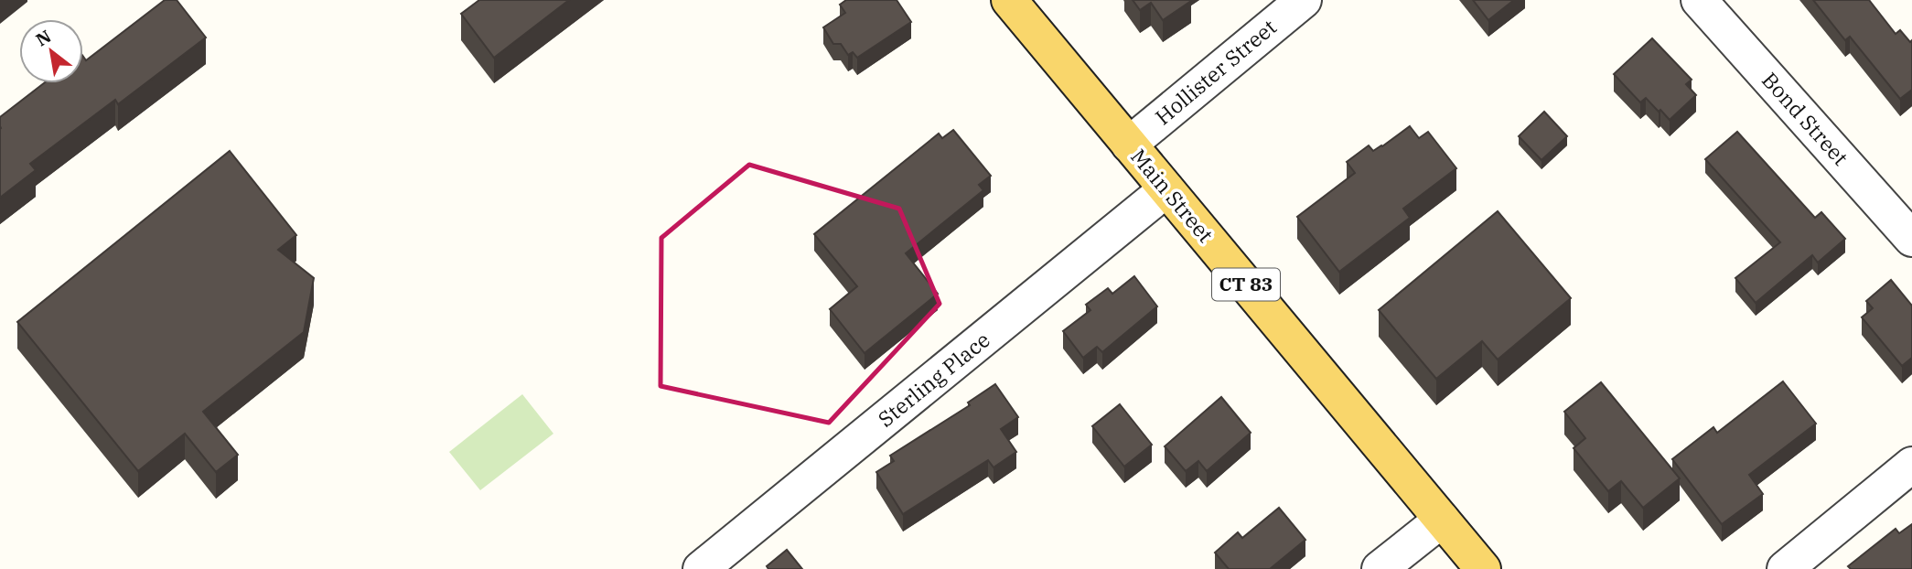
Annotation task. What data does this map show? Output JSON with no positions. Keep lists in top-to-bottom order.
{
  "streets": {
    "main road": ["Main Street", "CT 83"],
    "street": ["Hollister Street", "Bond Street", "Sterling Place"]
  },
  "crossings": [
    ["Hollister Street", "Main Street"],
    ["Main Street", "Sterling Place"]
  ],
  "north": "top left"
}
